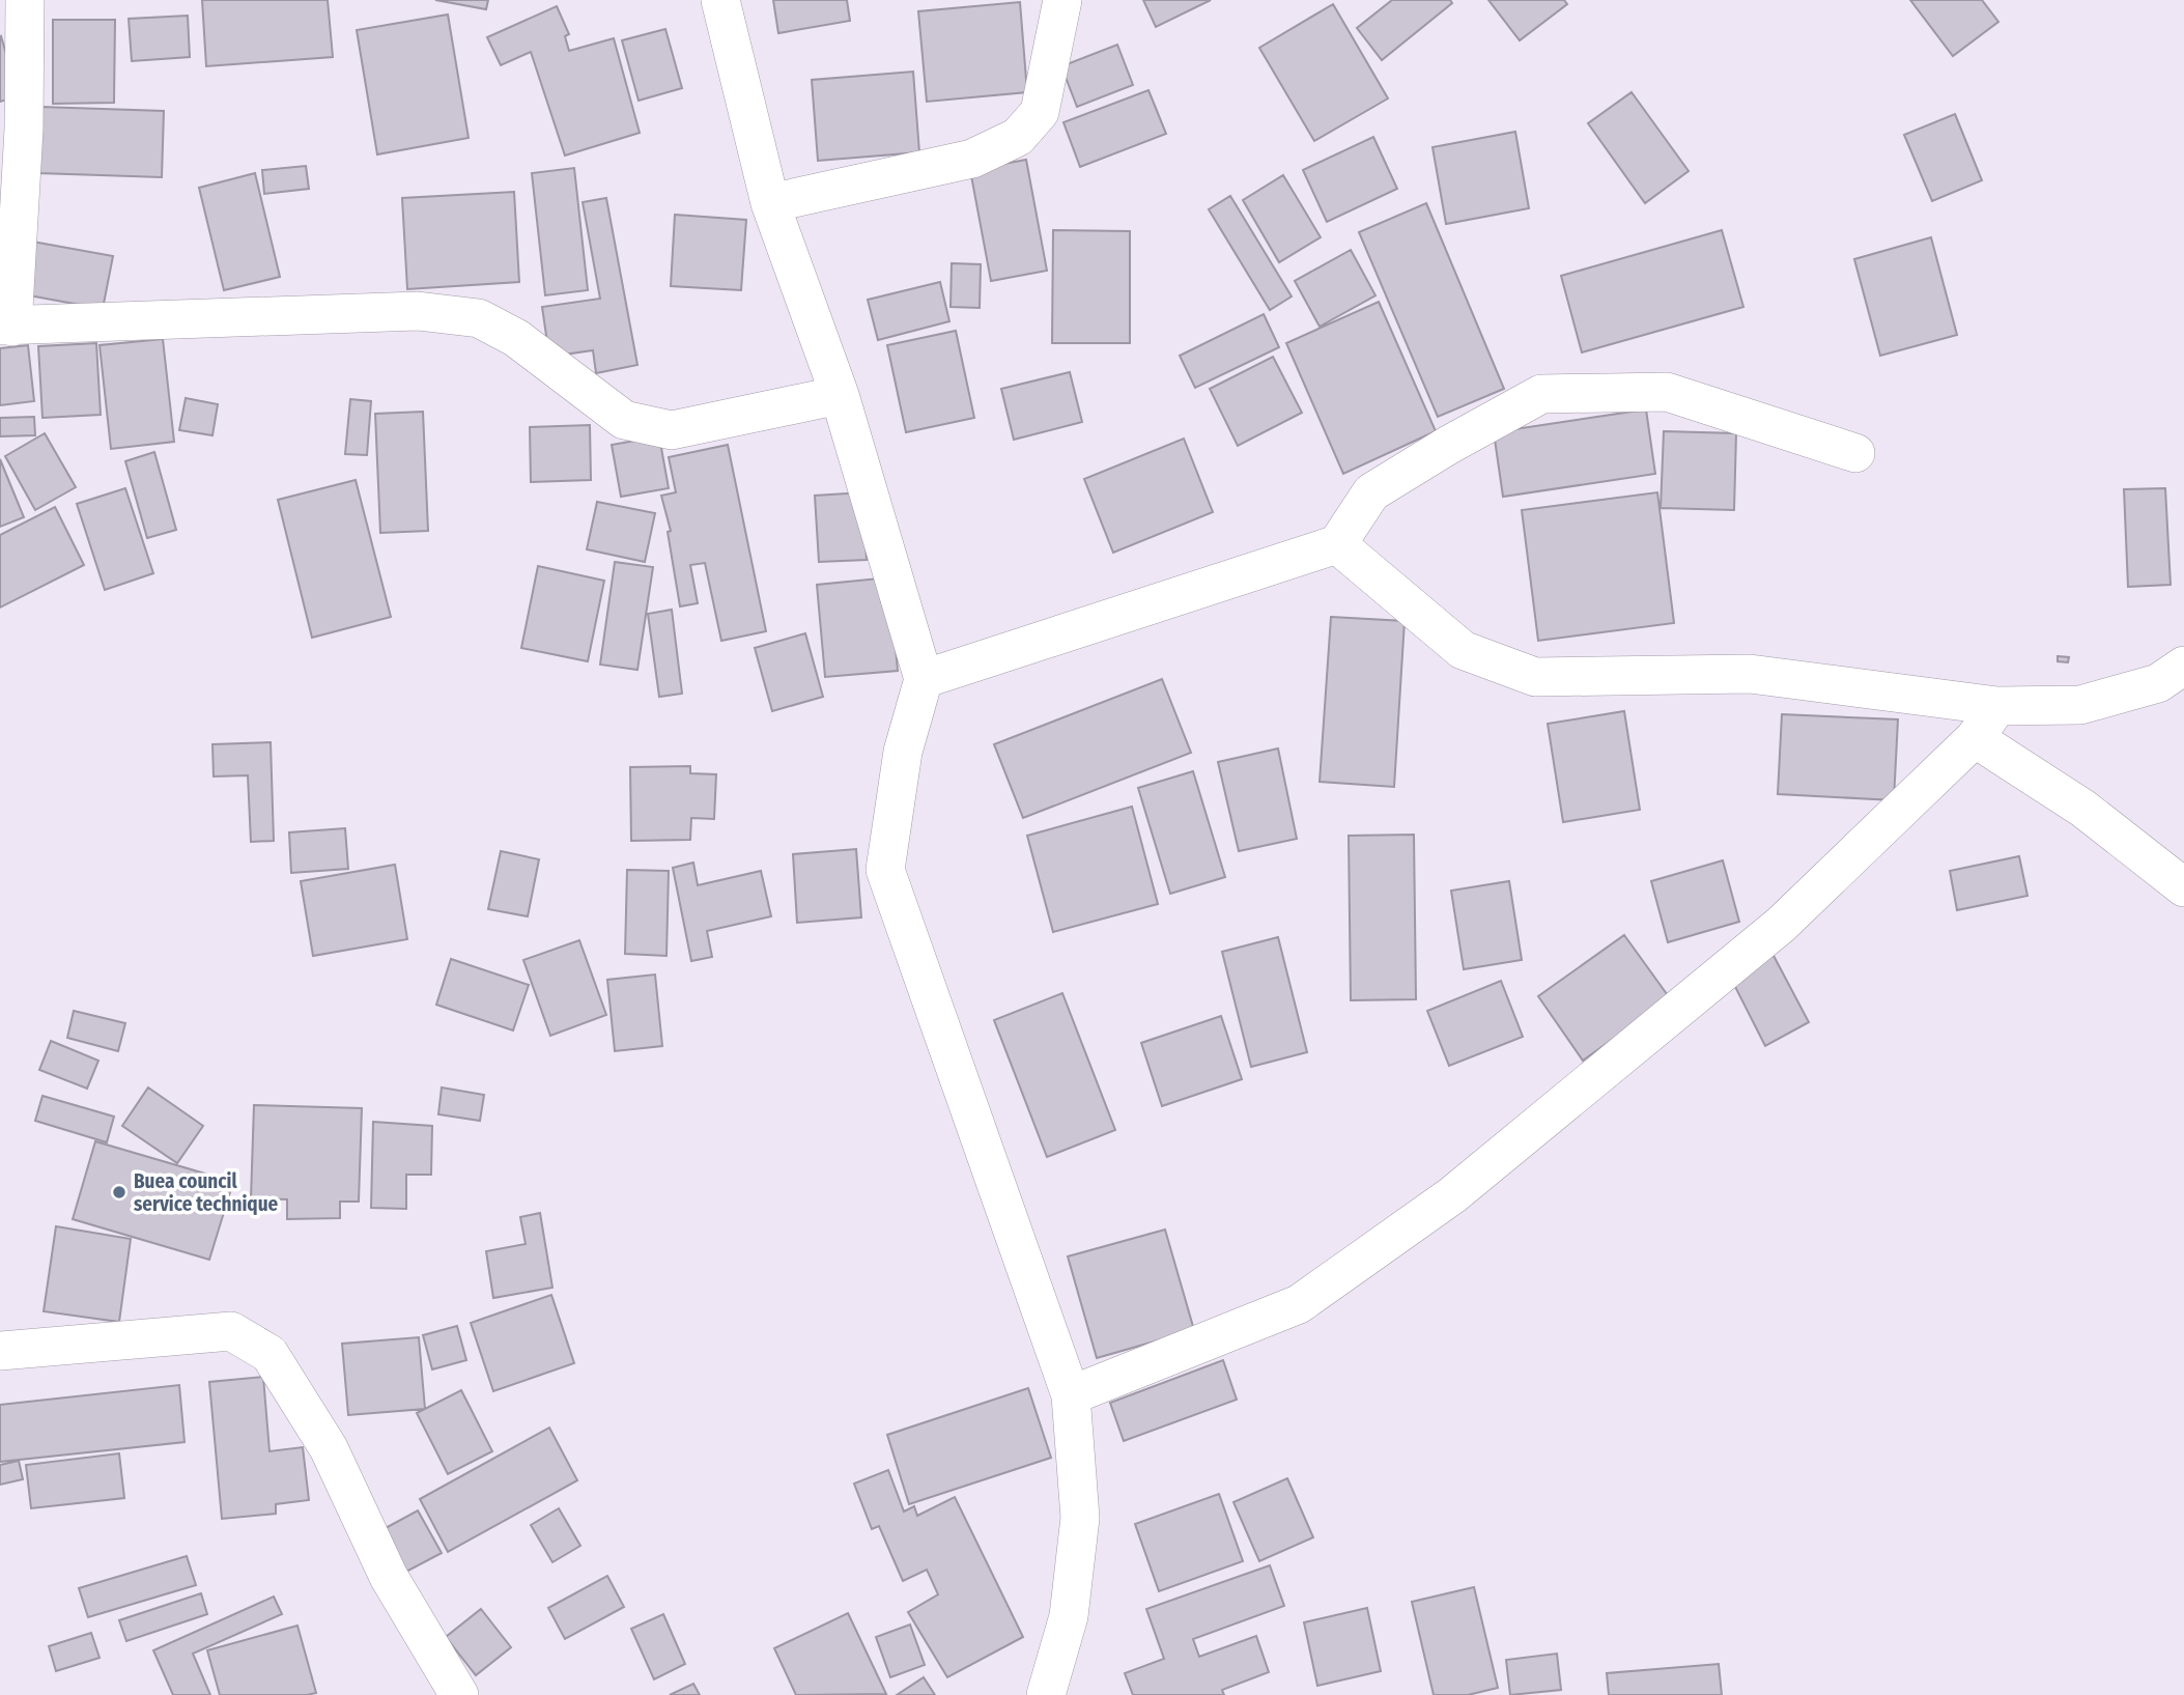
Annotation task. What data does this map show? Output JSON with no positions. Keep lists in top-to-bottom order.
{
  "places": ["Buea council service technique"]
}
